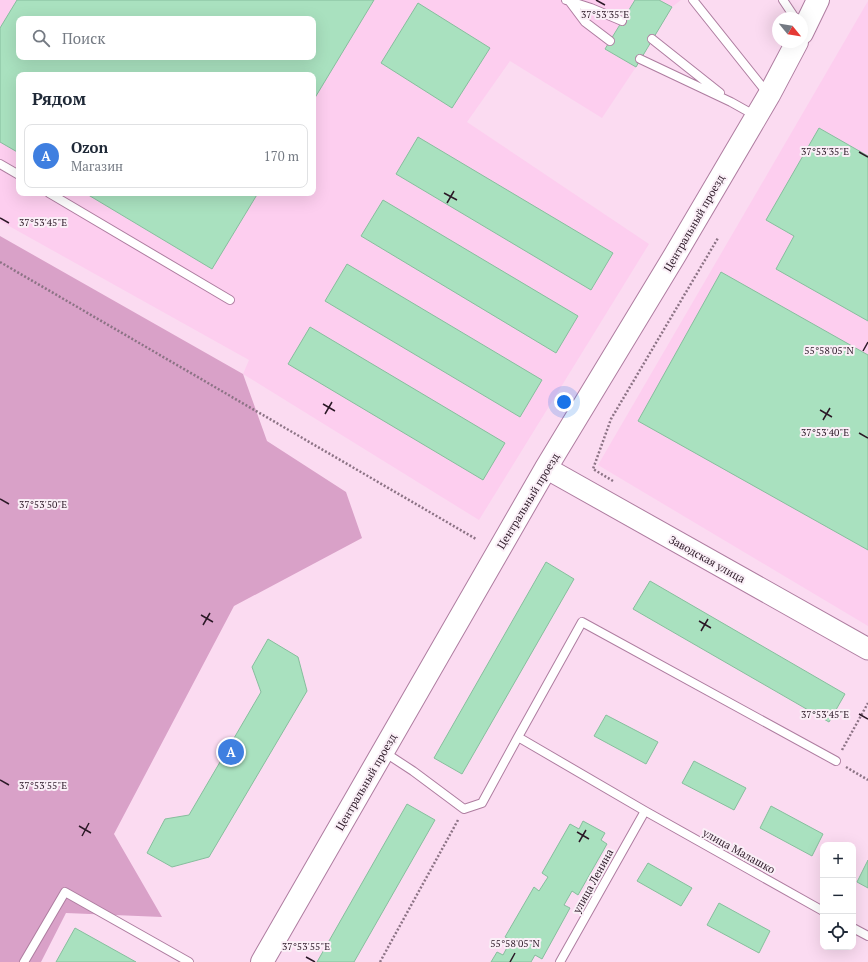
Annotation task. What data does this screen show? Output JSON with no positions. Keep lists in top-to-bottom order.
{
  "streets": {
    "main road": ["Центральный проезд"],
    "street": ["Заводская улица"],
    "lane": ["улица Малашко", "улица Ленина"]
  },
  "crossings": [
    ["Центральный проезд", "Заводская улица"],
    ["улица Малашко", "улица Ленина"]
  ],
  "north": "bottom right",
  "page": {
    "search": "Поиск",
    "heading": "Рядом",
    "list": [
      {
        "mark": "A",
        "name": "Ozon",
        "note": "Магазин",
        "value": "170 m"
      }
    ],
    "pins": "A",
    "map_buttons": ["+", "−"]
  },
  "coordinates": [
    "37°53'35\"E",
    "37°53'45\"E",
    "55°58'05\"N",
    "37°53'40\"E",
    "37°53'50\"E",
    "37°53'55\"E"
  ]
}
